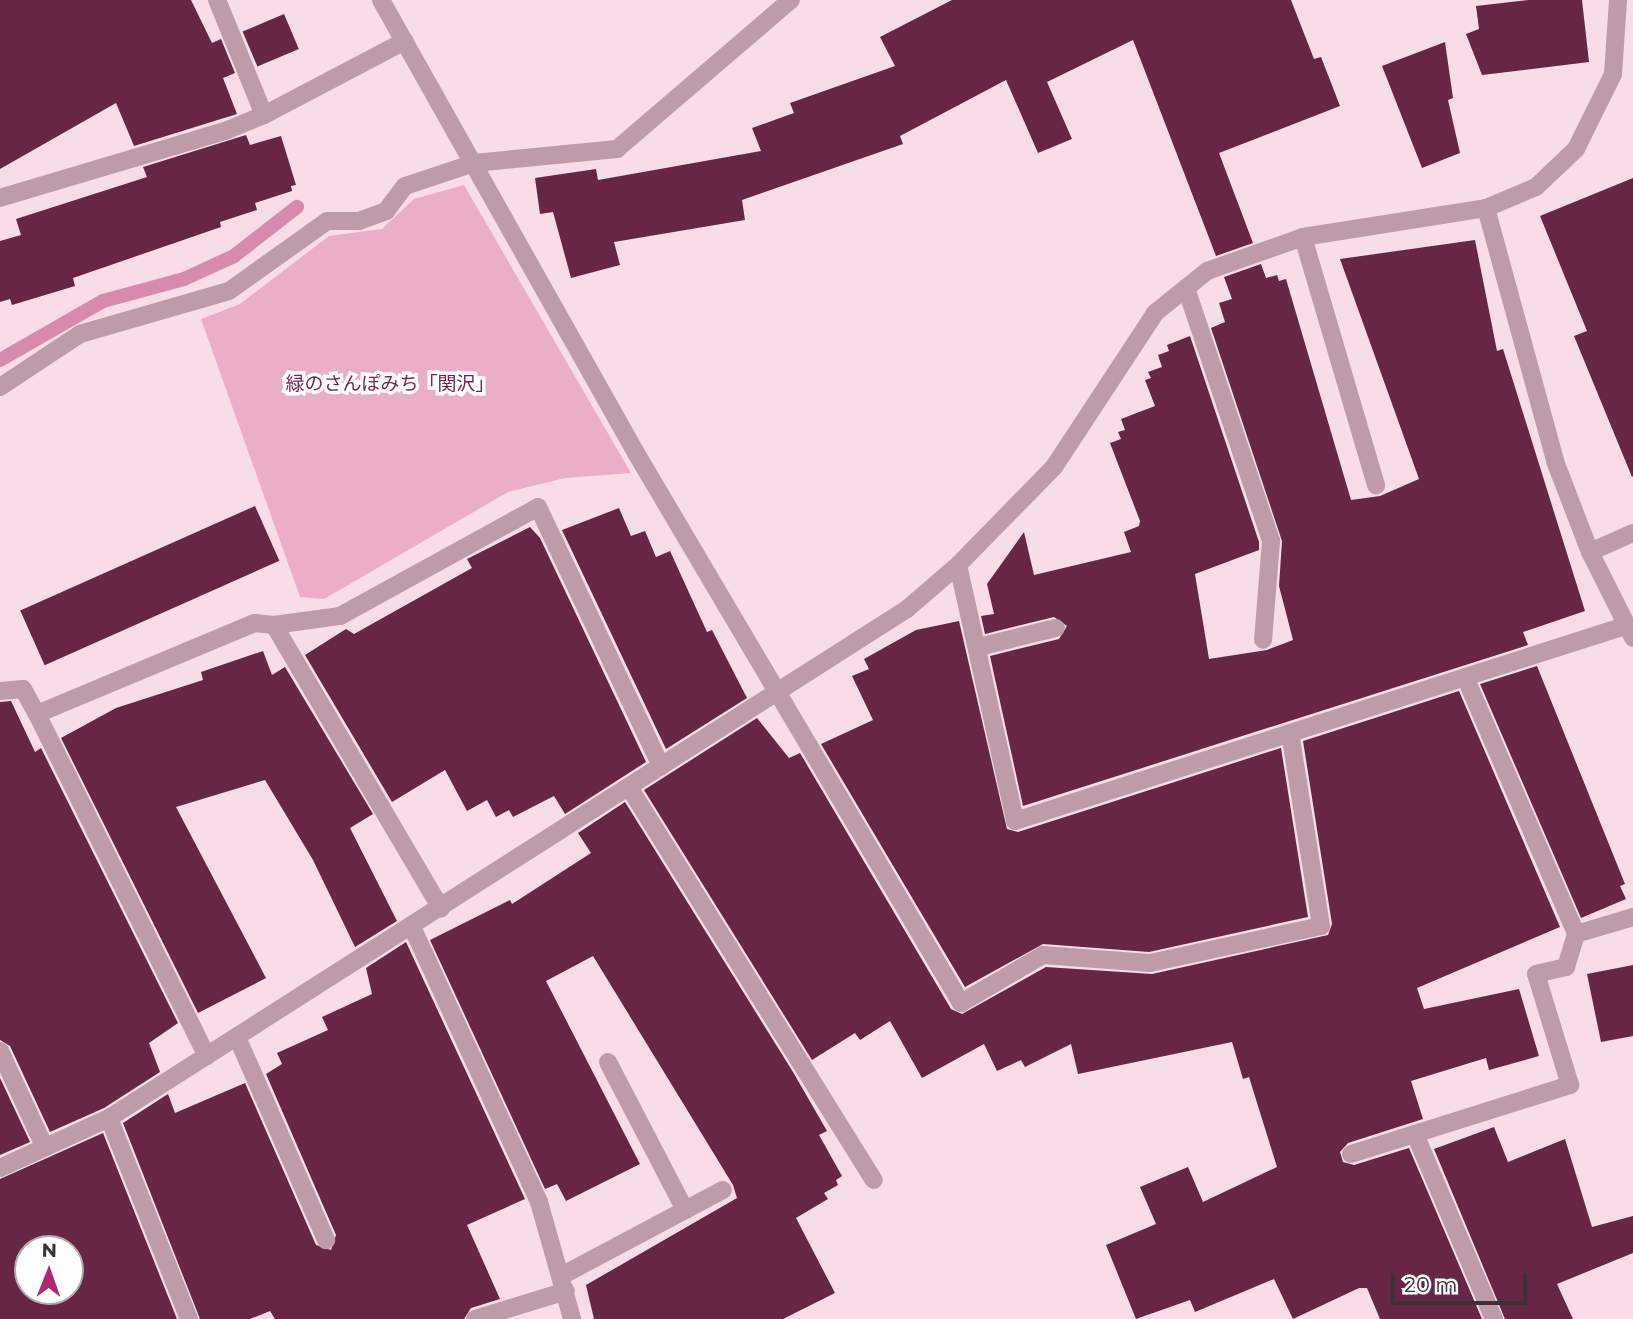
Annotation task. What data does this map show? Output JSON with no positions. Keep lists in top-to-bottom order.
{
  "parks": ["緑のさんぽみち「関沢」"],
  "scale_bar": "20 m",
  "north": "top"
}
